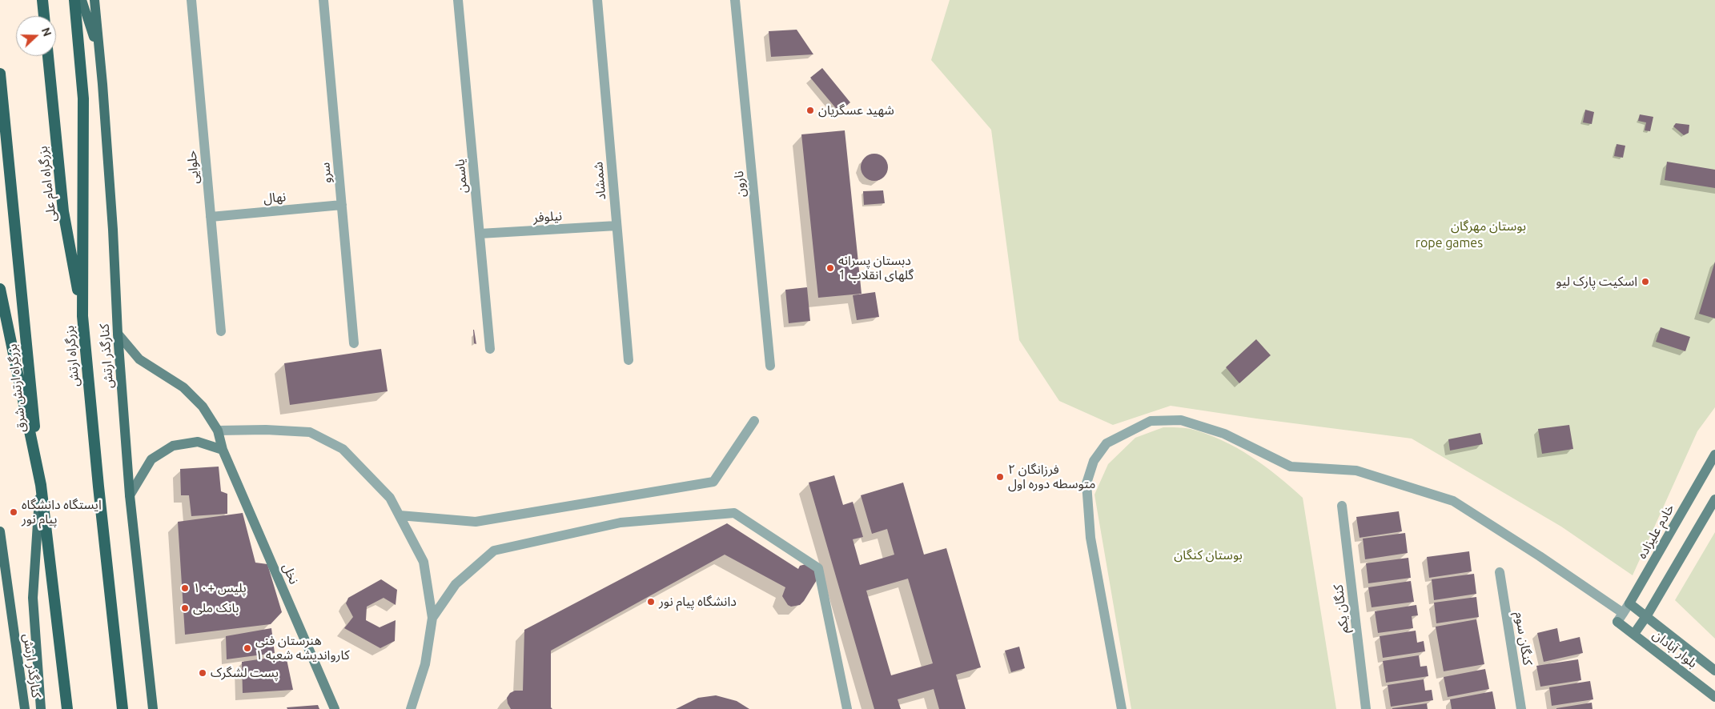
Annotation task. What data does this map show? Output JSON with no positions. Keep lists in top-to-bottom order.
{
  "streets": {
    "highway": ["بزرگراه امام علی", "بزرگراه ارتش", "بزرگراه ارتش شرق"],
    "main road": [
      "کنارگذر ارتش",
      "خادم علیزاده",
      "نخل",
      "بلوار آبادان"
    ],
    "street": [
      "حلوایی",
      "سرو",
      "یاسمن",
      "شمشاد",
      "نارون",
      "نهال",
      "نیلوفر",
      "کنگان یکم",
      "کنگان سوم"
    ]
  },
  "crossings": [
    ["حلوایی", "نهال"],
    ["سرو", "نهال"],
    ["یاسمن", "نیلوفر"],
    ["شمشاد", "نیلوفر"],
    ["بزرگراه امام علی", "بزرگراه ارتش"],
    ["کنارگذر ارتش", "نخل"],
    ["خادم علیزاده", "بلوار آبادان"]
  ],
  "parks": ["بوستان مهرگان", "rope games", "بوستان کنگان"],
  "places": [
    "شهید عسگریان",
    "دبستان پسرانه گلهای انقلاب 1",
    "اسکیت پارک لیو",
    "فرزانگان ۲ متوسطه دوره اول",
    "ایستگاه دانشگاه پیام نور",
    "پلیس +۱۰",
    "دانشگاه پیام نور",
    "بانک ملی",
    "هنرستان فنی کارواندیشه شعبه ۱",
    "پست لشگرک"
  ],
  "north": "right"
}
